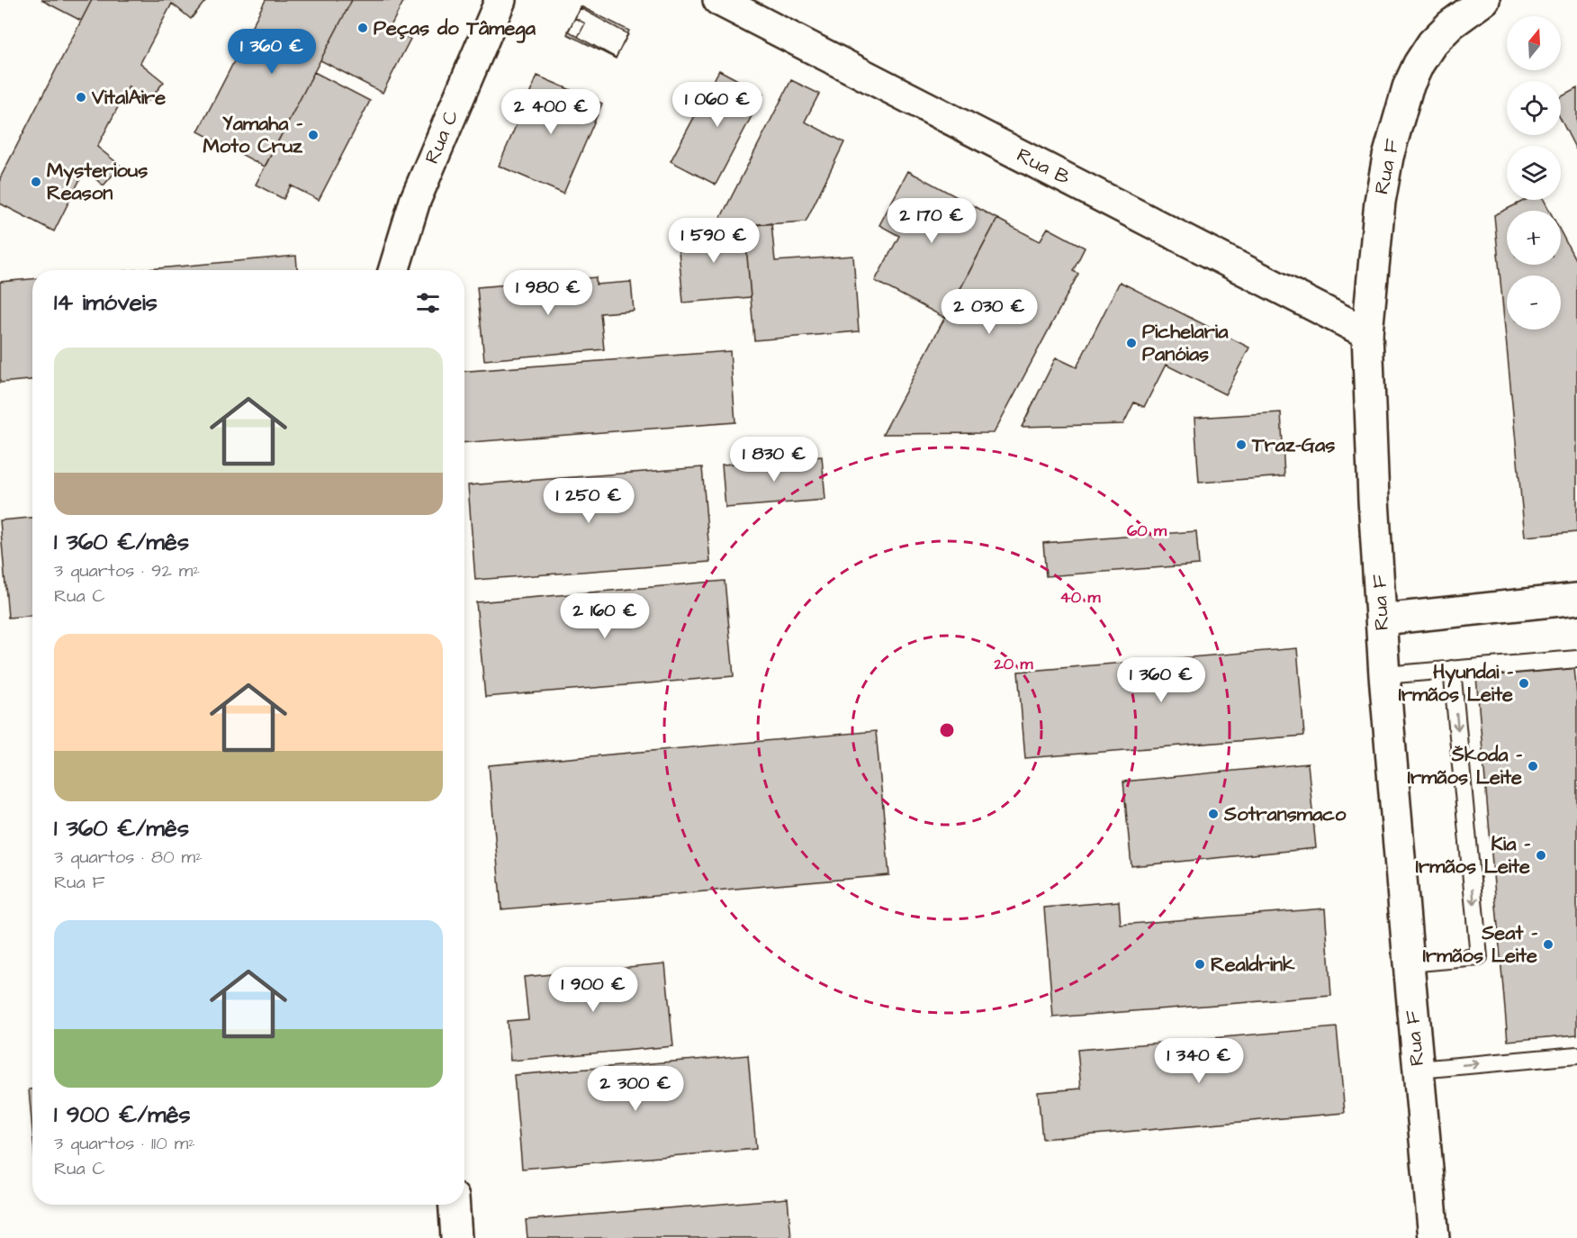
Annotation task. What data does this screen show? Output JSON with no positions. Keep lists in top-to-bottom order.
{
  "streets": {
    "street": ["Rua C", "Rua B", "Rua F"]
  },
  "crossings": [
    ["Rua B", "Rua F"]
  ],
  "places": [
    "Peças do Tâmega",
    "VitalAire",
    "Yamaha - Moto Cruz",
    "Mysterious Reason",
    "Pichelaria Panóias",
    "Traz-Gas",
    "Hyundai - Irmãos Leite",
    "Škoda - Irmãos Leite",
    "Sotransmaco",
    "Kia - Irmãos Leite",
    "Seat - Irmãos Leite",
    "Realdrink"
  ],
  "north": "top",
  "page": {
    "map_buttons": ["+", "−"],
    "price": [
      "1 360 €",
      "1 060 €",
      "2 400 €",
      "2 170 €",
      "1 590 €",
      "1 980 €",
      "2 030 €",
      "1 830 €",
      "1 250 €",
      "2 160 €",
      "1 360 €",
      "1 900 €",
      "1 340 €",
      "2 300 €"
    ],
    "heading": "14 imóveis",
    "list": [
      {
        "name": "1 360 €/mês",
        "note": "3 quartos · 92 m² · Rua C"
      },
      {
        "name": "1 360 €/mês",
        "note": "3 quartos · 80 m² · Rua F"
      },
      {
        "name": "1 900 €/mês",
        "note": "3 quartos · 110 m² · Rua C"
      }
    ]
  },
  "rings": ["60 m", "40 m", "20 m"]
}
